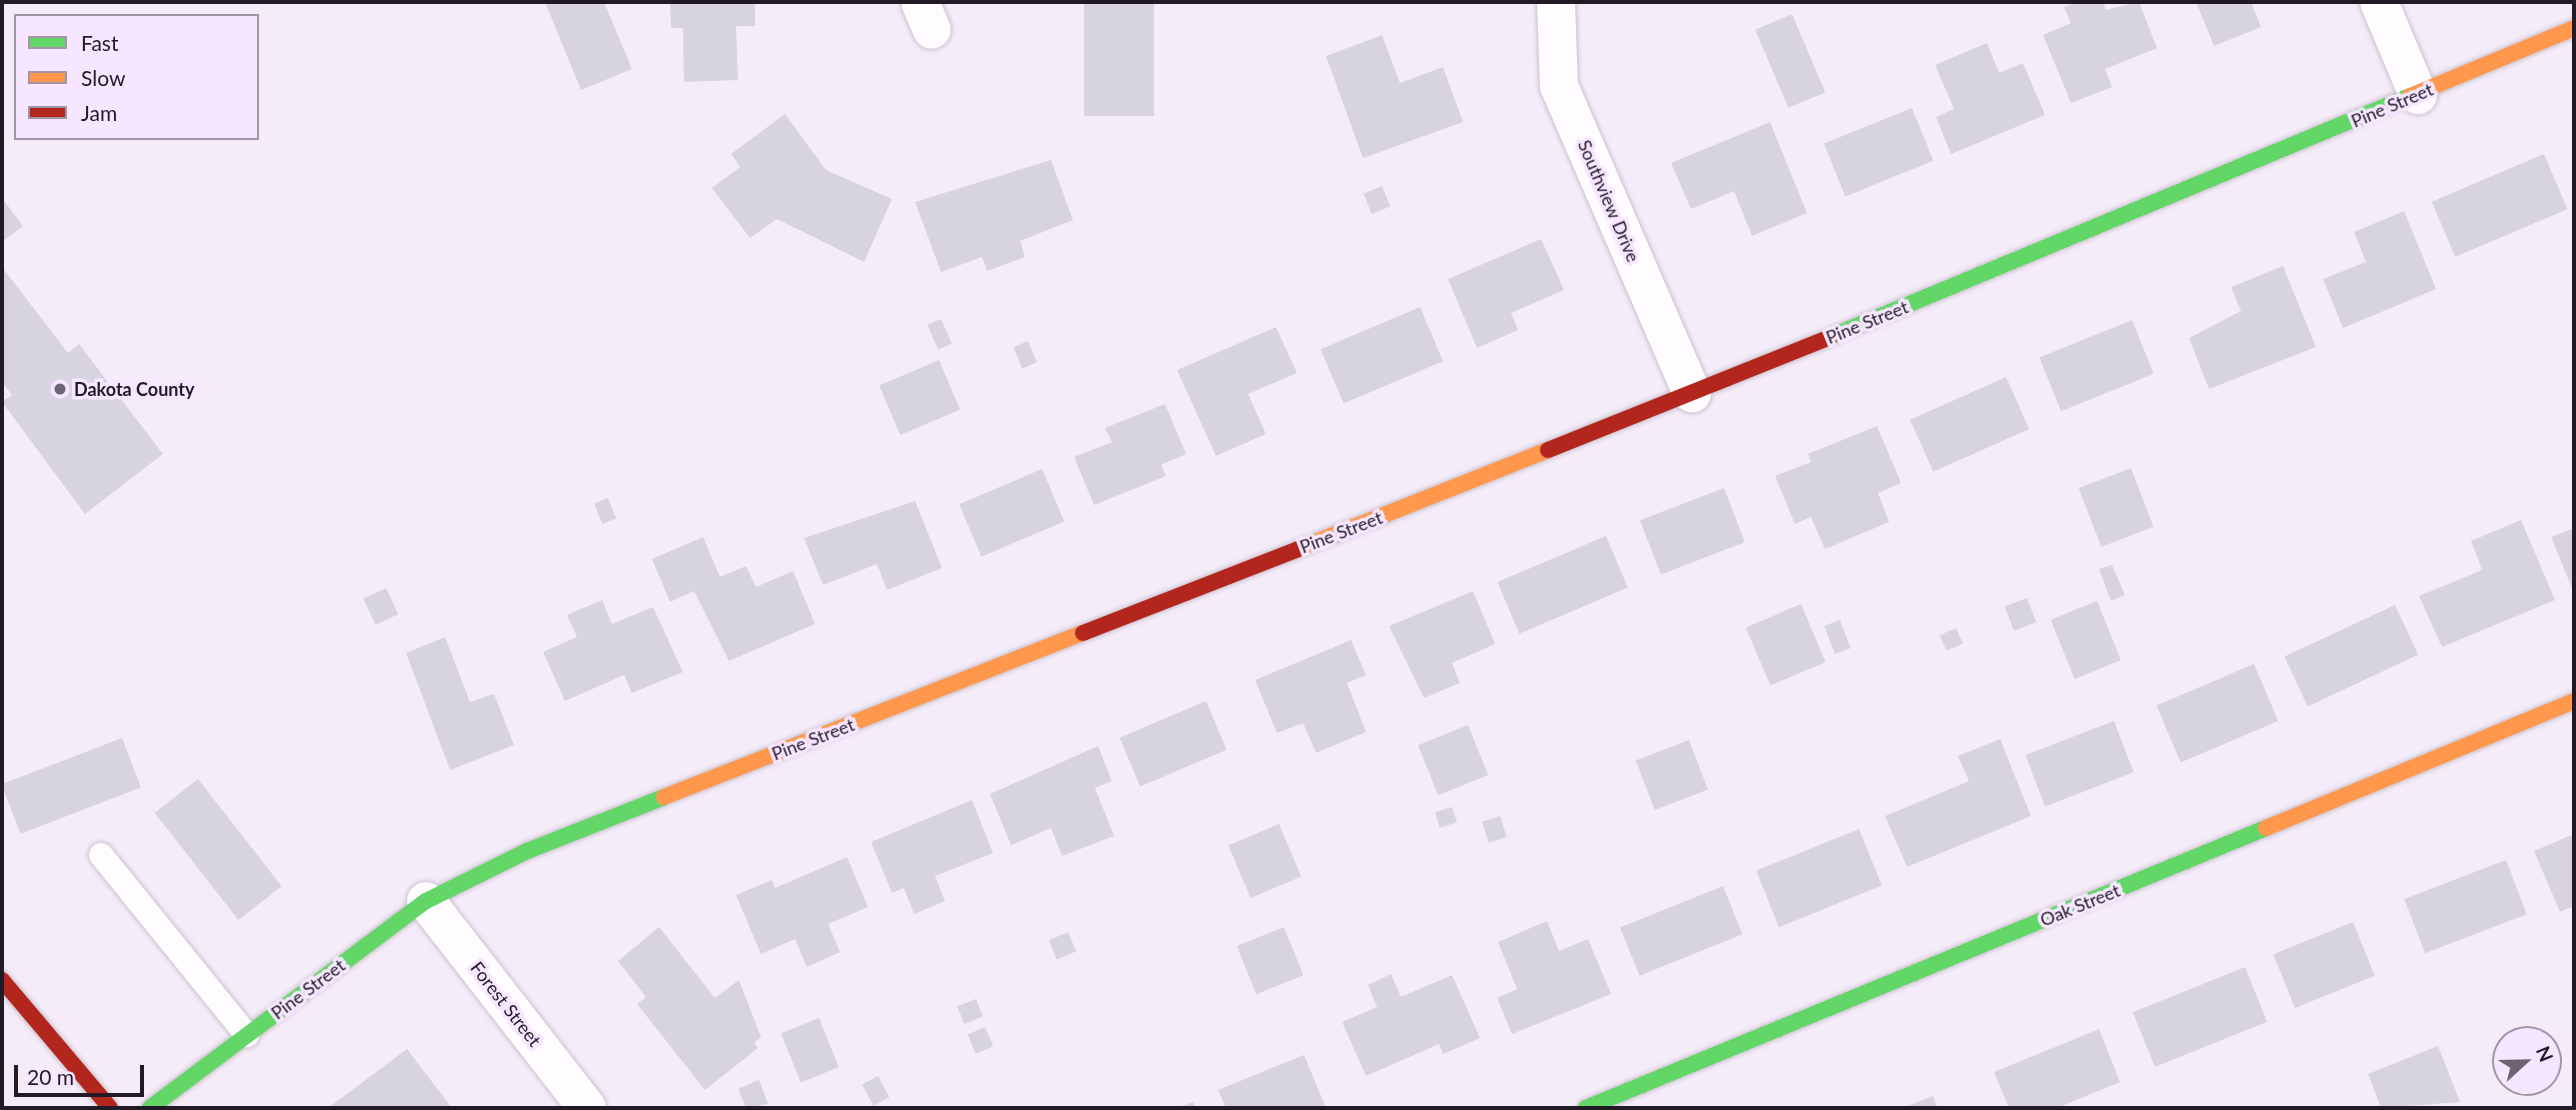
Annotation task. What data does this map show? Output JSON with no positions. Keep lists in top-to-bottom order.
{
  "streets": {
    "street": [
      "Pine Street",
      "Southview Drive",
      "Oak Street",
      "Forest Street"
    ]
  },
  "crossings": [
    ["Pine Street", "Southview Drive"],
    ["Pine Street", "Forest Street"]
  ],
  "places": ["Dakota County"],
  "legend": ["Fast", "Slow", "Jam"],
  "scale_bar": "20 m",
  "north": "right"
}
